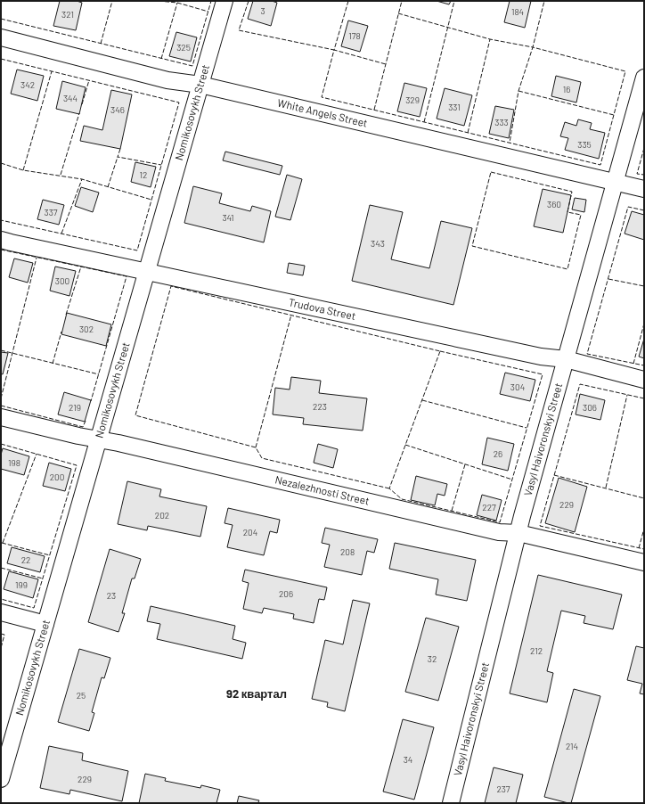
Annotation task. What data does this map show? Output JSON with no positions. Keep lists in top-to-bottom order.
{
  "streets": {
    "street": [
      "Nomikosovykh Street",
      "White Angels Street",
      "Trudova Street",
      "Vasyl Haivoronskyi Street",
      "Nezalezhnosti Street"
    ]
  },
  "crossings": [
    ["Nomikosovykh Street", "White Angels Street"],
    ["Nomikosovykh Street", "Trudova Street"],
    ["Nomikosovykh Street", "Nezalezhnosti Street"],
    ["White Angels Street", "Vasyl Haivoronskyi Street"],
    ["Trudova Street", "Vasyl Haivoronskyi Street"],
    ["Vasyl Haivoronskyi Street", "Nezalezhnosti Street"]
  ],
  "districts": ["92 квартал"],
  "house_numbers": [
    "3",
    "184",
    "321",
    "178",
    "325",
    "342",
    "16",
    "344",
    "329",
    "331",
    "346",
    "333",
    "335",
    "12",
    "360",
    "337",
    "341",
    "343",
    "300",
    "302",
    "304",
    "223",
    "219",
    "306",
    "26",
    "198",
    "200",
    "229",
    "227",
    "202",
    "204",
    "208",
    "22",
    "199",
    "206",
    "23",
    "212",
    "32",
    "25",
    "214",
    "34",
    "229",
    "237"
  ]
}
